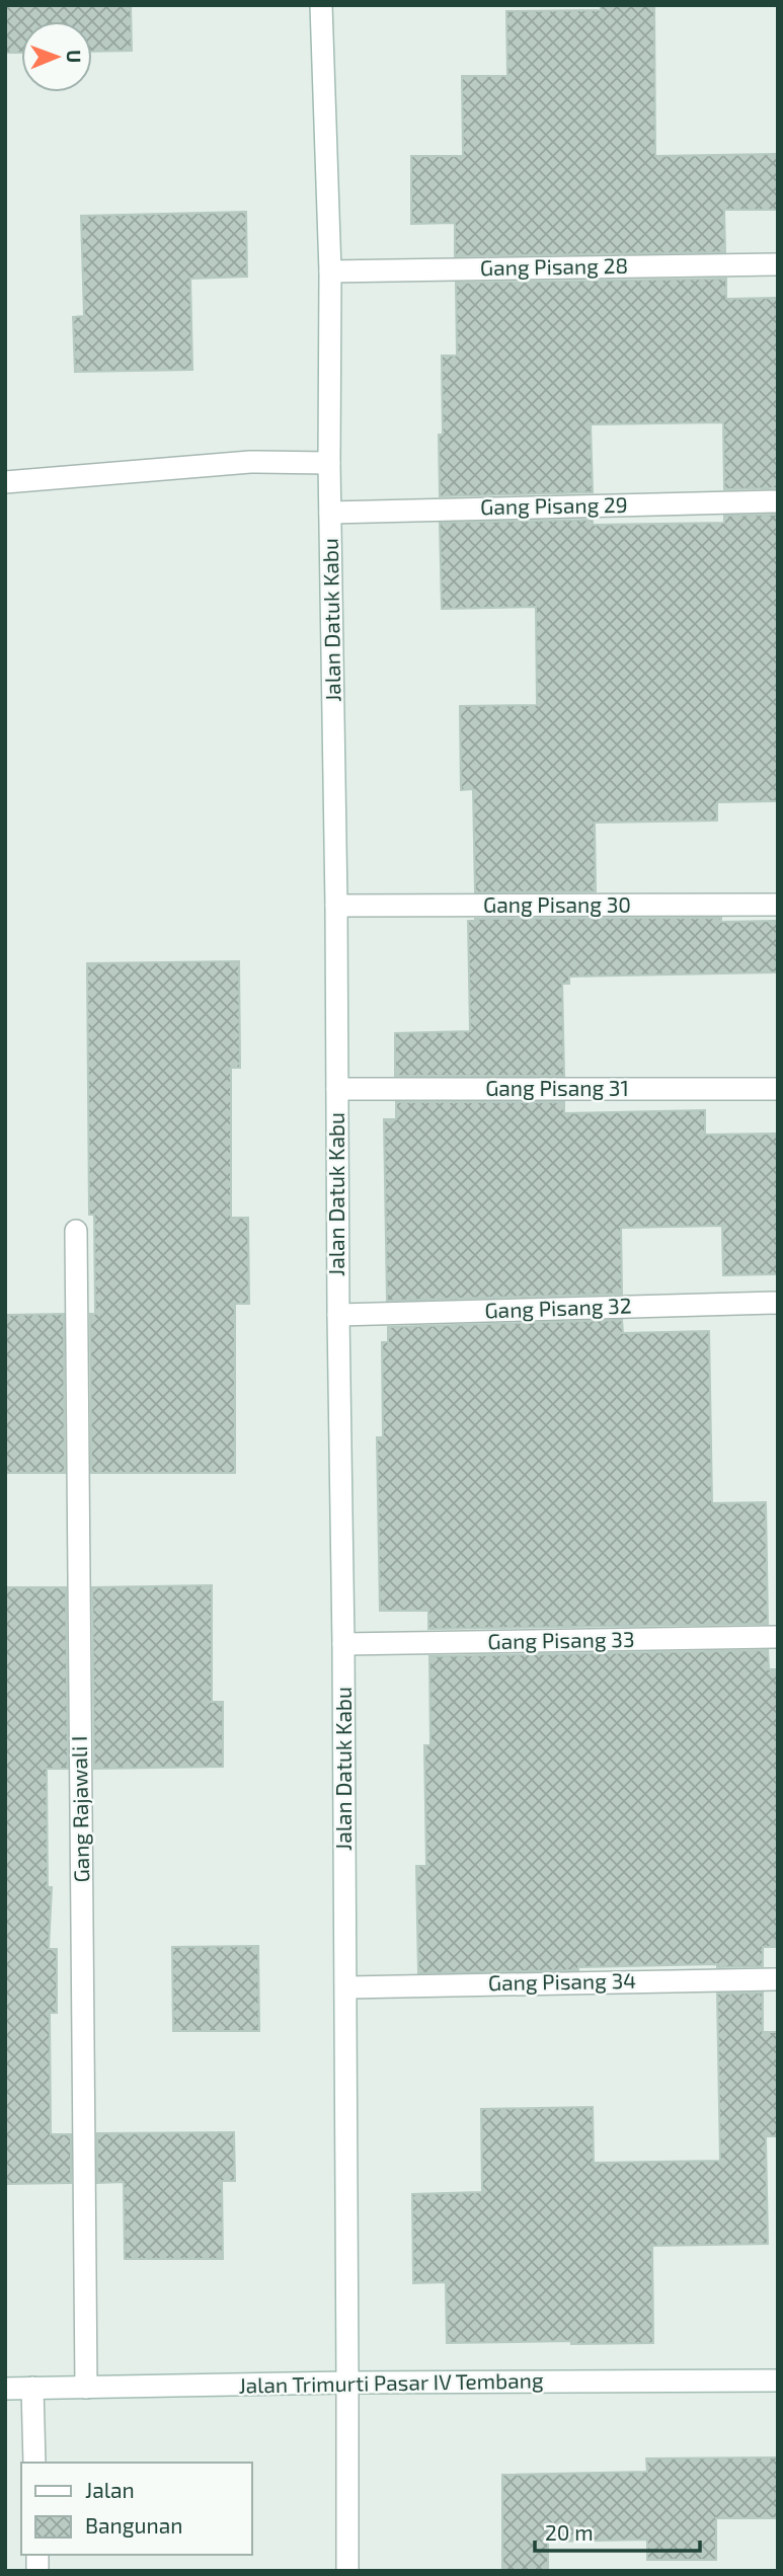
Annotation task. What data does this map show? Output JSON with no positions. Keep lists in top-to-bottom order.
{
  "streets": {
    "street": [
      "Gang Pisang 28",
      "Gang Pisang 29",
      "Jalan Datuk Kabu",
      "Gang Pisang 30",
      "Gang Pisang 31",
      "Gang Pisang 32",
      "Gang Pisang 33",
      "Gang Rajawali I",
      "Gang Pisang 34",
      "Jalan Trimurti Pasar IV Tembang"
    ]
  },
  "crossings": [
    ["Gang Pisang 28", "Jalan Datuk Kabu"],
    ["Gang Pisang 29", "Jalan Datuk Kabu"],
    ["Jalan Datuk Kabu", "Gang Pisang 30"],
    ["Jalan Datuk Kabu", "Gang Pisang 31"],
    ["Jalan Datuk Kabu", "Gang Pisang 32"],
    ["Jalan Datuk Kabu", "Gang Pisang 33"],
    ["Jalan Datuk Kabu", "Gang Pisang 34"],
    ["Jalan Datuk Kabu", "Jalan Trimurti Pasar IV Tembang"],
    ["Gang Rajawali I", "Jalan Trimurti Pasar IV Tembang"]
  ],
  "legend": ["Jalan", "Bangunan"],
  "scale_bar": "20 m",
  "north": "right"
}
